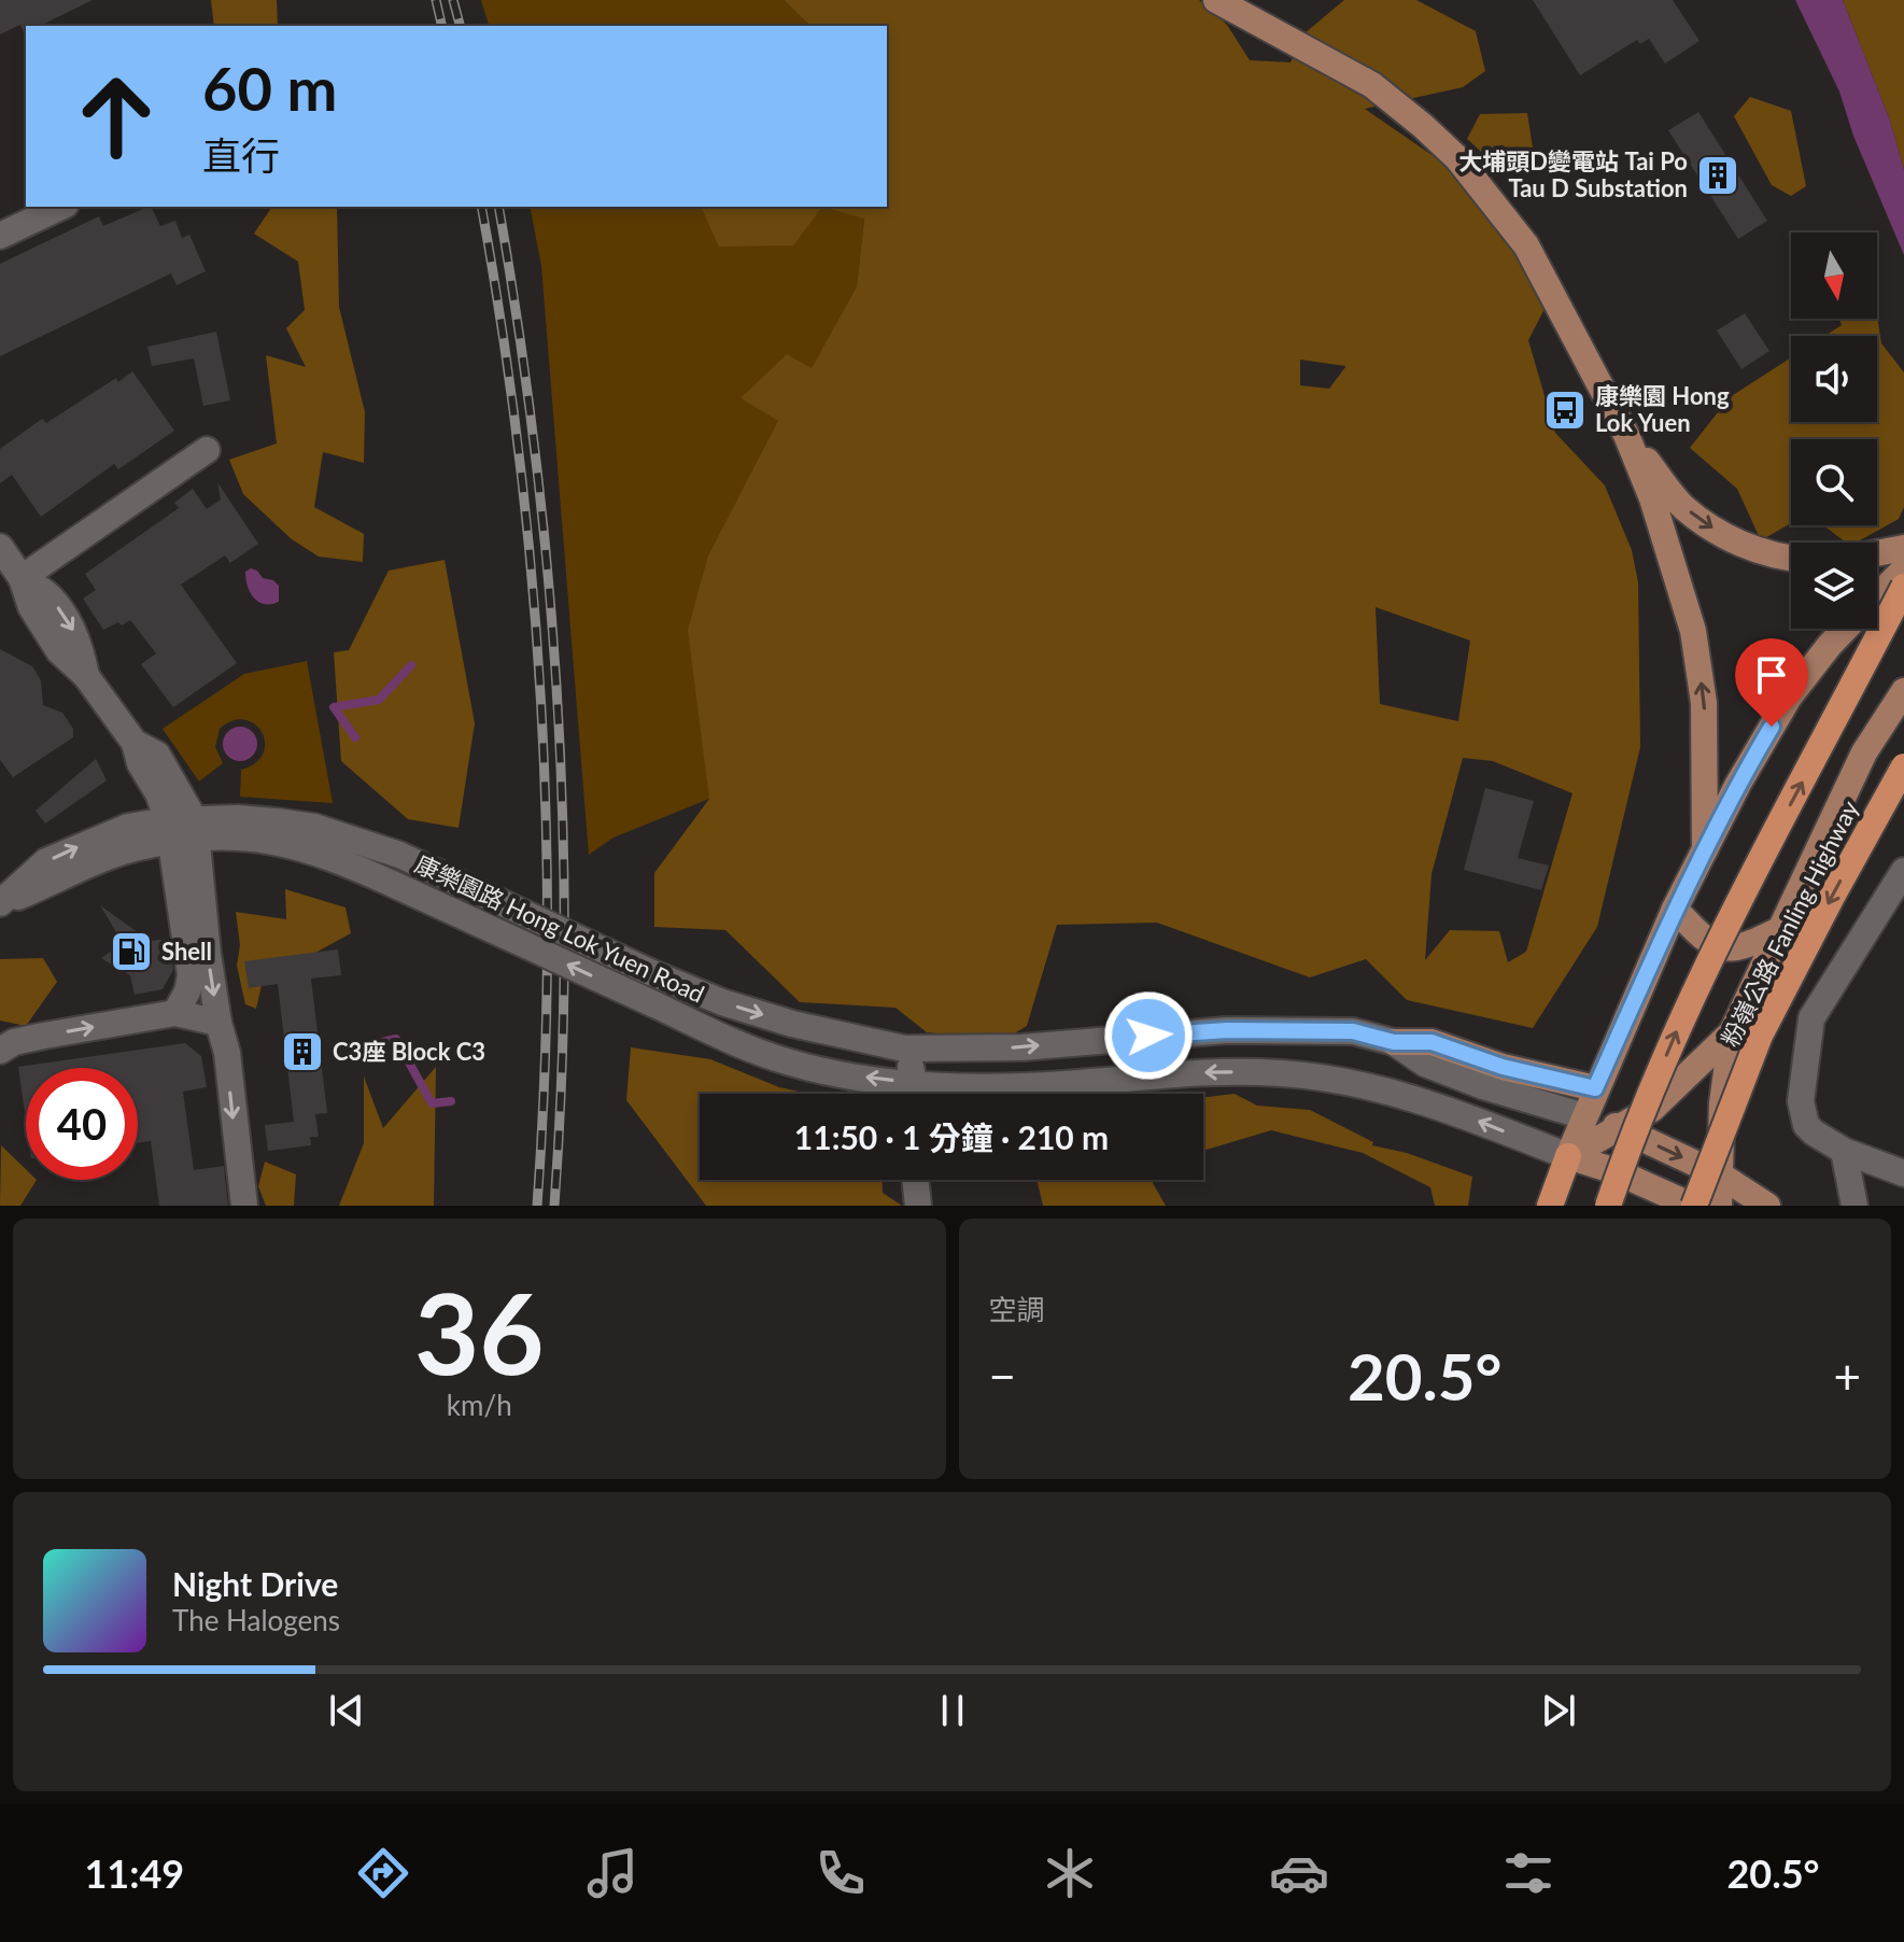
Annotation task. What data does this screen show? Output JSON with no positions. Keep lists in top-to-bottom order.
{
  "streets": {
    "highway": ["粉嶺公路 Fanling Highway"],
    "main road": ["康樂園路 Hong Lok Yuen Road"]
  },
  "crossings": [
    ["粉嶺公路 Fanling Highway", "康樂園路 Hong Lok Yuen Road"]
  ],
  "places": {
    "building": ["大埔頭D變電站 Tai Po Tau D Substation", "C3座 Block C3"],
    "bus stop": ["康樂園 Hong Lok Yuen"],
    "fuel station": ["Shell"]
  },
  "north": "bottom",
  "page": {
    "turn": ["60 m", "直行"],
    "limit": "40",
    "trip": "11:50 · 1 分鐘 · 210 m",
    "tile": [
      ["36", "km/h"],
      "空調"
    ],
    "heat": ["−", "20.5°", "+"],
    "song": ["Night Drive", "The Halogens"],
    "tabs": ["11:49", "20.5°"]
  }
}
